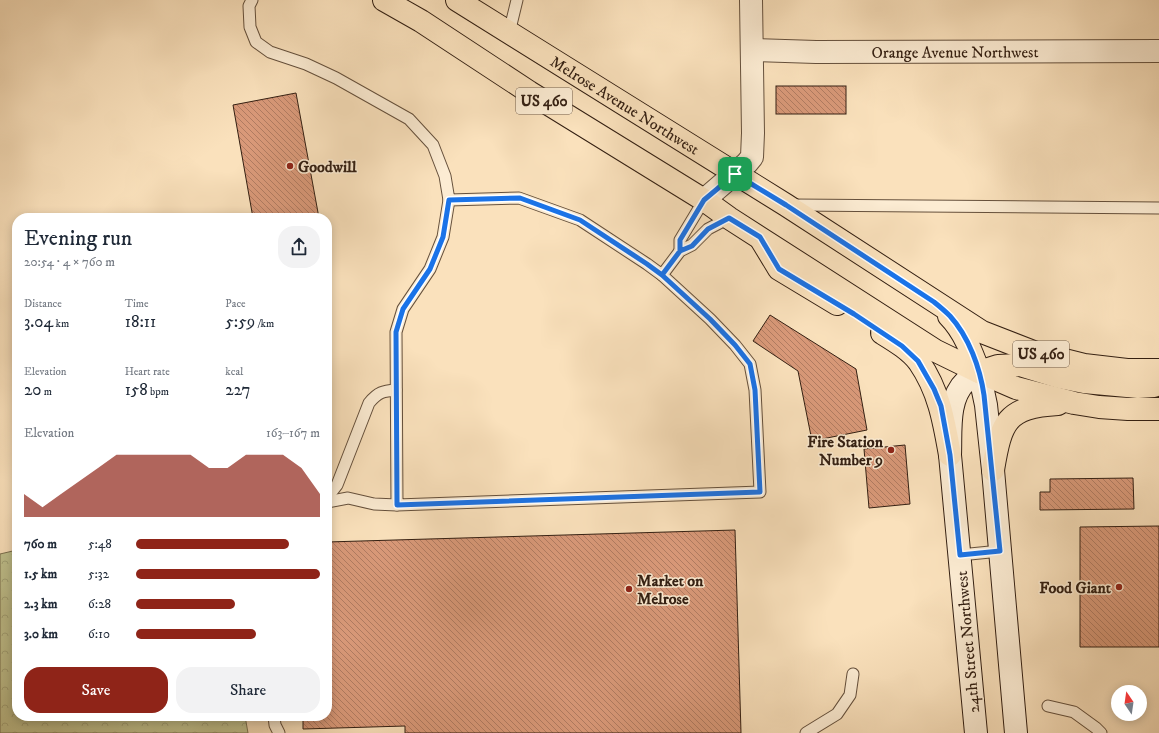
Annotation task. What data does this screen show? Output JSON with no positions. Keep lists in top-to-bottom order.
{
  "streets": {
    "main road": [
      "Orange Avenue Northwest",
      "US 460",
      "Melrose Avenue Northwest",
      "24th Street Northwest"
    ]
  },
  "crossings": [
    ["US 460", "24th Street Northwest"]
  ],
  "places": [
    "Goodwill",
    "Fire Station Number 9",
    "Food Giant",
    "Market on Melrose"
  ],
  "north": "top",
  "page": {
    "heading": ["Evening run", "20:54 · 4 × 760 m"],
    "stats": [
      ["Distance", "3.04 km"],
      ["Time", "18:11"],
      ["Pace", "5:59 /km"],
      ["Elevation", "20 m"],
      ["Heart rate", "158 bpm"],
      ["kcal", "227"]
    ],
    "chart": ["Elevation", "163–167 m"],
    "list": [
      {
        "name": "760 m",
        "note": "5:48"
      },
      {
        "name": "1.5 km",
        "note": "5:32"
      },
      {
        "name": "2.3 km",
        "note": "6:28"
      },
      {
        "name": "3.0 km",
        "note": "6:10"
      }
    ],
    "buttons": ["Save", "Share"]
  }
}
